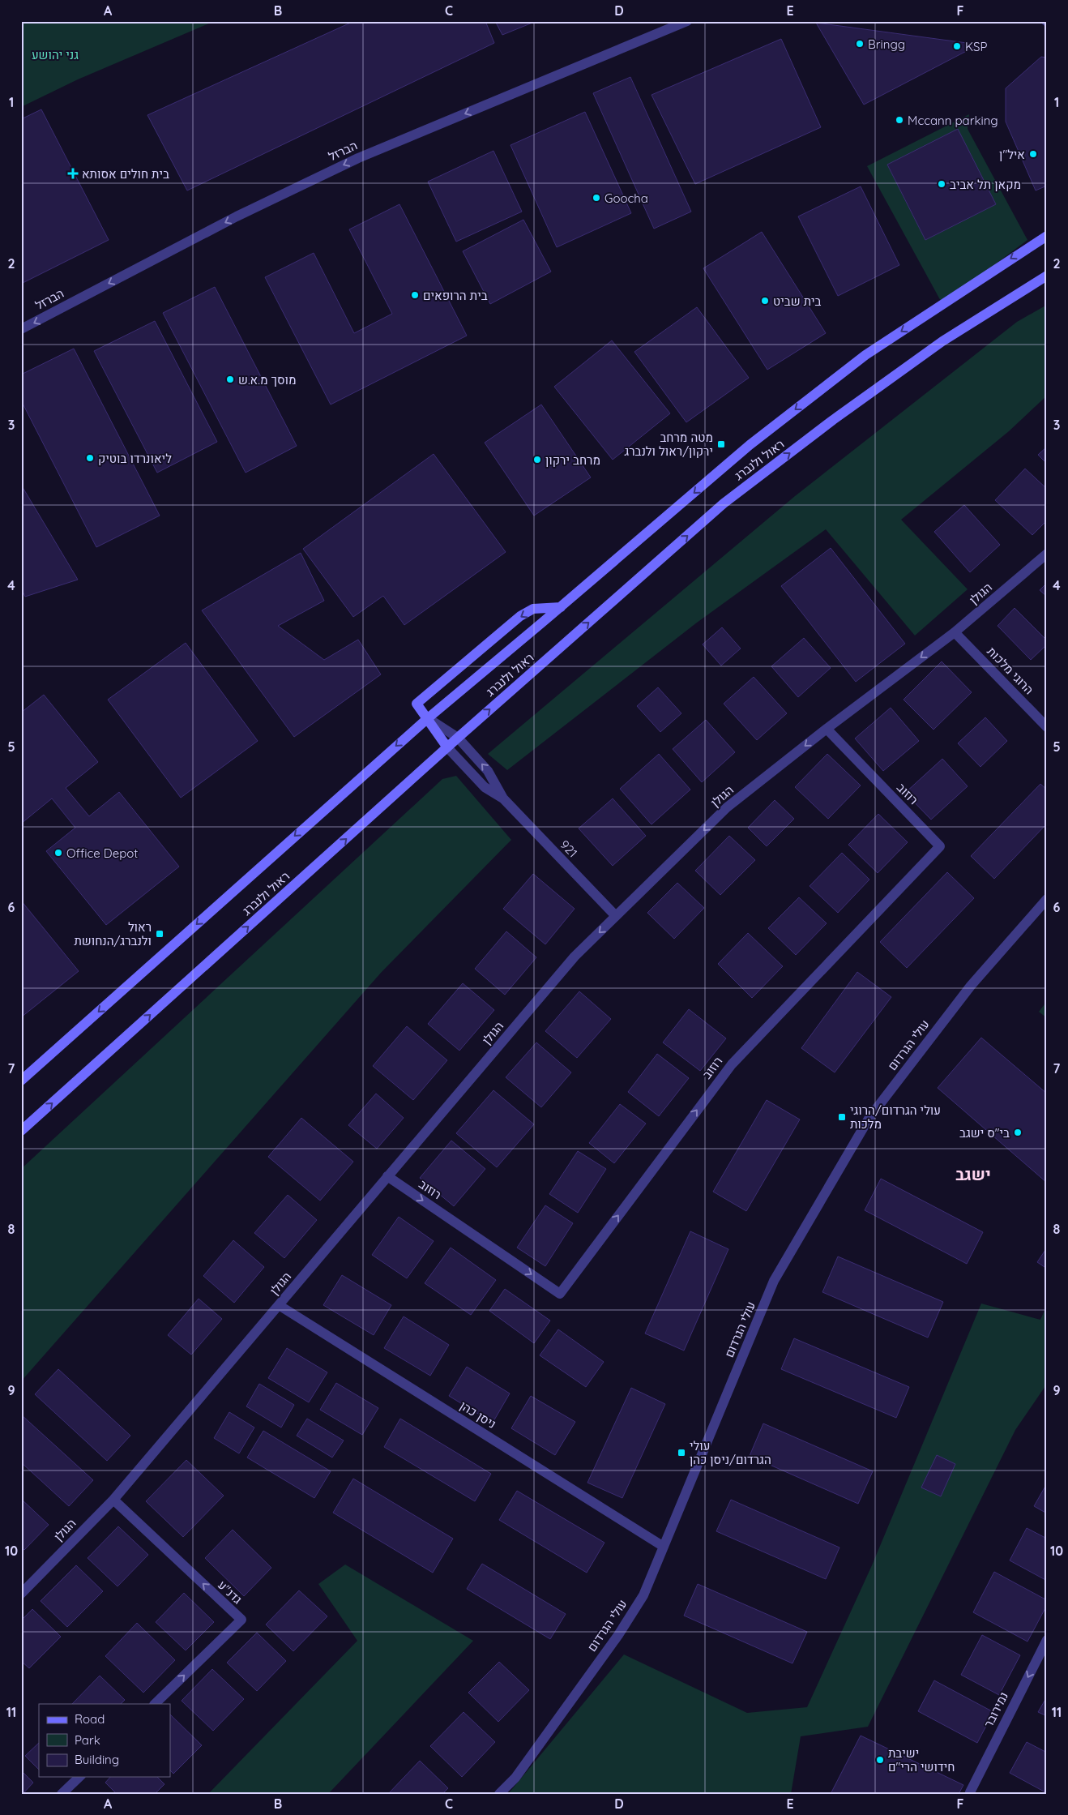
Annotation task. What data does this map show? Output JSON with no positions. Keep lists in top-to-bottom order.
{
  "streets": {
    "street": [
      "הברזל",
      "ראול ולנברג",
      "הגולן",
      "הרוגי מלכות",
      "רוזוב",
      "921",
      "עולי הגרדום",
      "ניסן כהן",
      "גדנ\"ע",
      "נמירובר"
    ]
  },
  "crossings": [
    ["ראול ולנברג", "921"],
    ["הגולן", "הרוגי מלכות"],
    ["הגולן", "רוזוב"],
    ["הגולן", "921"],
    ["הגולן", "ניסן כהן"],
    ["הגולן", "גדנ\"ע"],
    ["עולי הגרדום", "ניסן כהן"]
  ],
  "one_way": ["הברזל", "הגולן", "נמירובר"],
  "districts": ["ישגב"],
  "parks": ["גני יהושע"],
  "places": {
    "other": [
      "Bringg",
      "KSP",
      "Mccann parking",
      "איל\"ן",
      "מקאן תל אביב",
      "Goocha",
      "בית הרופאים",
      "בית שביט",
      "מוסך מ.א.ש",
      "ליאונרדו בוטיק",
      "מרחב ירקון",
      "Office Depot",
      "בי\"ס ישגב",
      "ישיבת חידושי הרי\"ם"
    ],
    "health": ["בית חולים אסותא"],
    "transit": [
      "מטה מרחב ירקון/ראול ולנברג",
      "ראול ולנברג/הנחושת",
      "עולי הגרדום/הרוגי מלכות",
      "עולי הגרדום/ניסן כהן"
    ]
  },
  "legend": ["Road", "Park", "Building"],
  "grid": {
    "columns": [
      "A",
      "B",
      "C",
      "D",
      "E",
      "F"
    ],
    "rows": [
      "1",
      "2",
      "3",
      "4",
      "5",
      "6",
      "7",
      "8",
      "9",
      "10",
      "11"
    ]
  }
}
